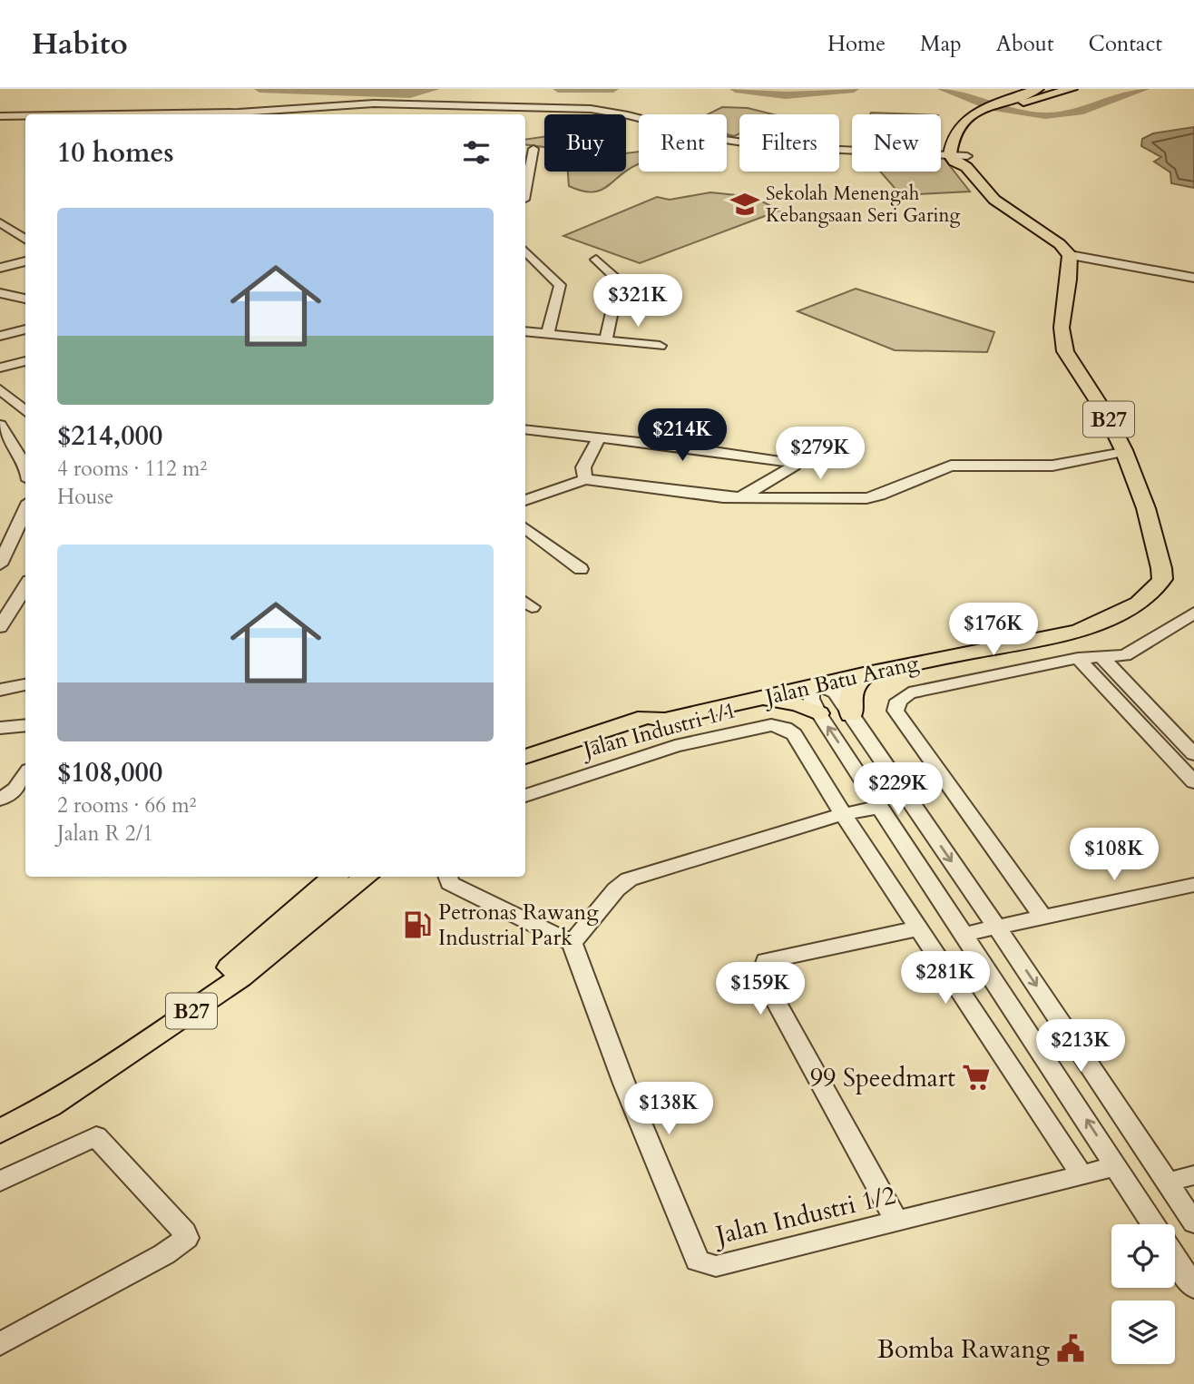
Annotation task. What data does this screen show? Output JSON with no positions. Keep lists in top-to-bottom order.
{
  "streets": {
    "main road": ["B27", "Jalan Batu Arang"],
    "street": ["Jalan Industri 1/1", "Jalan Industri 1/2"]
  },
  "crossings": [
    ["Jalan Industri 1/1", "Jalan Industri 1/2"]
  ],
  "places": {
    "school or university": ["Sekolah Menengah Kebangsaan Seri Garing"],
    "fuel station": ["Petronas Rawang Industrial Park"],
    "supermarket": ["99 Speedmart"],
    "public building": ["Bomba Rawang"]
  },
  "page": {
    "header": "Habito",
    "nav": [
      "Home",
      "Map",
      "About",
      "Contact"
    ],
    "chip": [
      "Buy",
      "Rent",
      "Filters",
      "New"
    ],
    "heading": "10 homes",
    "list": [
      {
        "name": "$214,000",
        "note": "4 rooms · 112 m² · House"
      },
      {
        "name": "$108,000",
        "note": "2 rooms · 66 m² · Jalan R 2/1"
      }
    ],
    "price": [
      "$321K",
      "$214K",
      "$279K",
      "$176K",
      "$229K",
      "$108K",
      "$281K",
      "$159K",
      "$213K",
      "$138K"
    ]
  }
}
